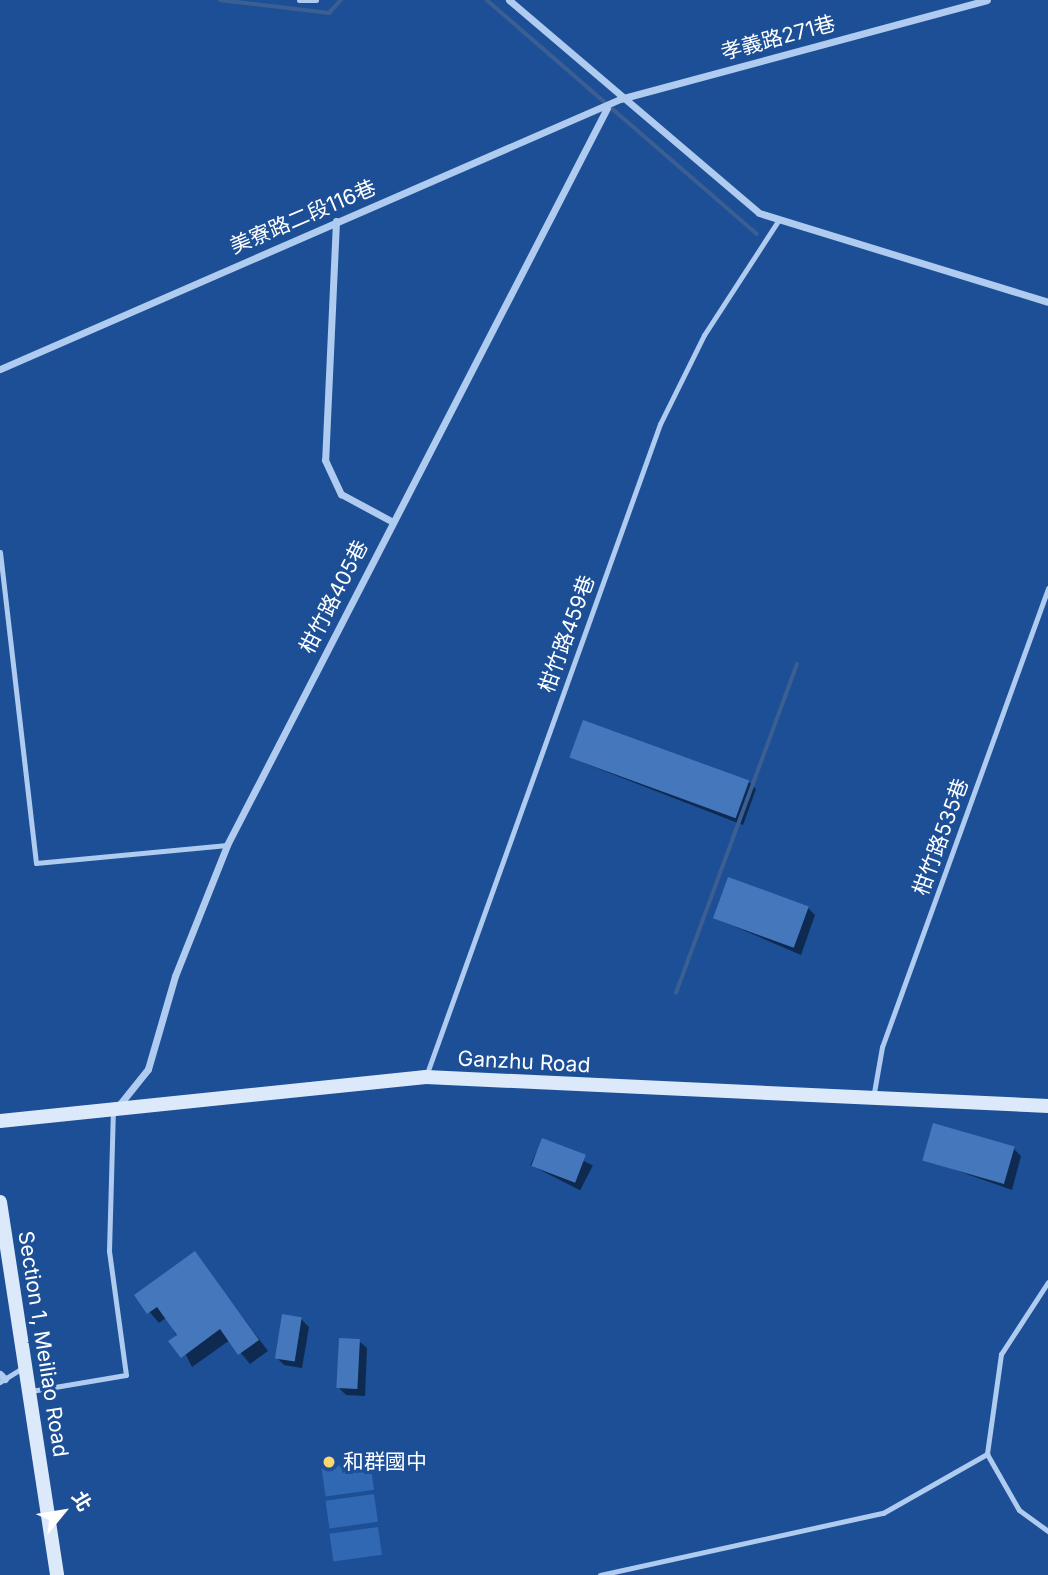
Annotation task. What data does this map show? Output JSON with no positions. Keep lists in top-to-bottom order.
{
  "streets": {
    "street": [
      "孝義路271巷",
      "美寮路二段116巷",
      "柑竹路405巷",
      "Ganzhu Road",
      "Section 1, Meiliao Road"
    ],
    "lane": ["柑竹路459巷", "柑竹路535巷"]
  },
  "crossings": [
    ["孝義路271巷", "美寮路二段116巷"],
    ["美寮路二段116巷", "柑竹路405巷"],
    ["柑竹路405巷", "Ganzhu Road"],
    ["柑竹路459巷", "Ganzhu Road"],
    ["柑竹路535巷", "Ganzhu Road"]
  ],
  "places": ["和群國中"],
  "north": "top right"
}
